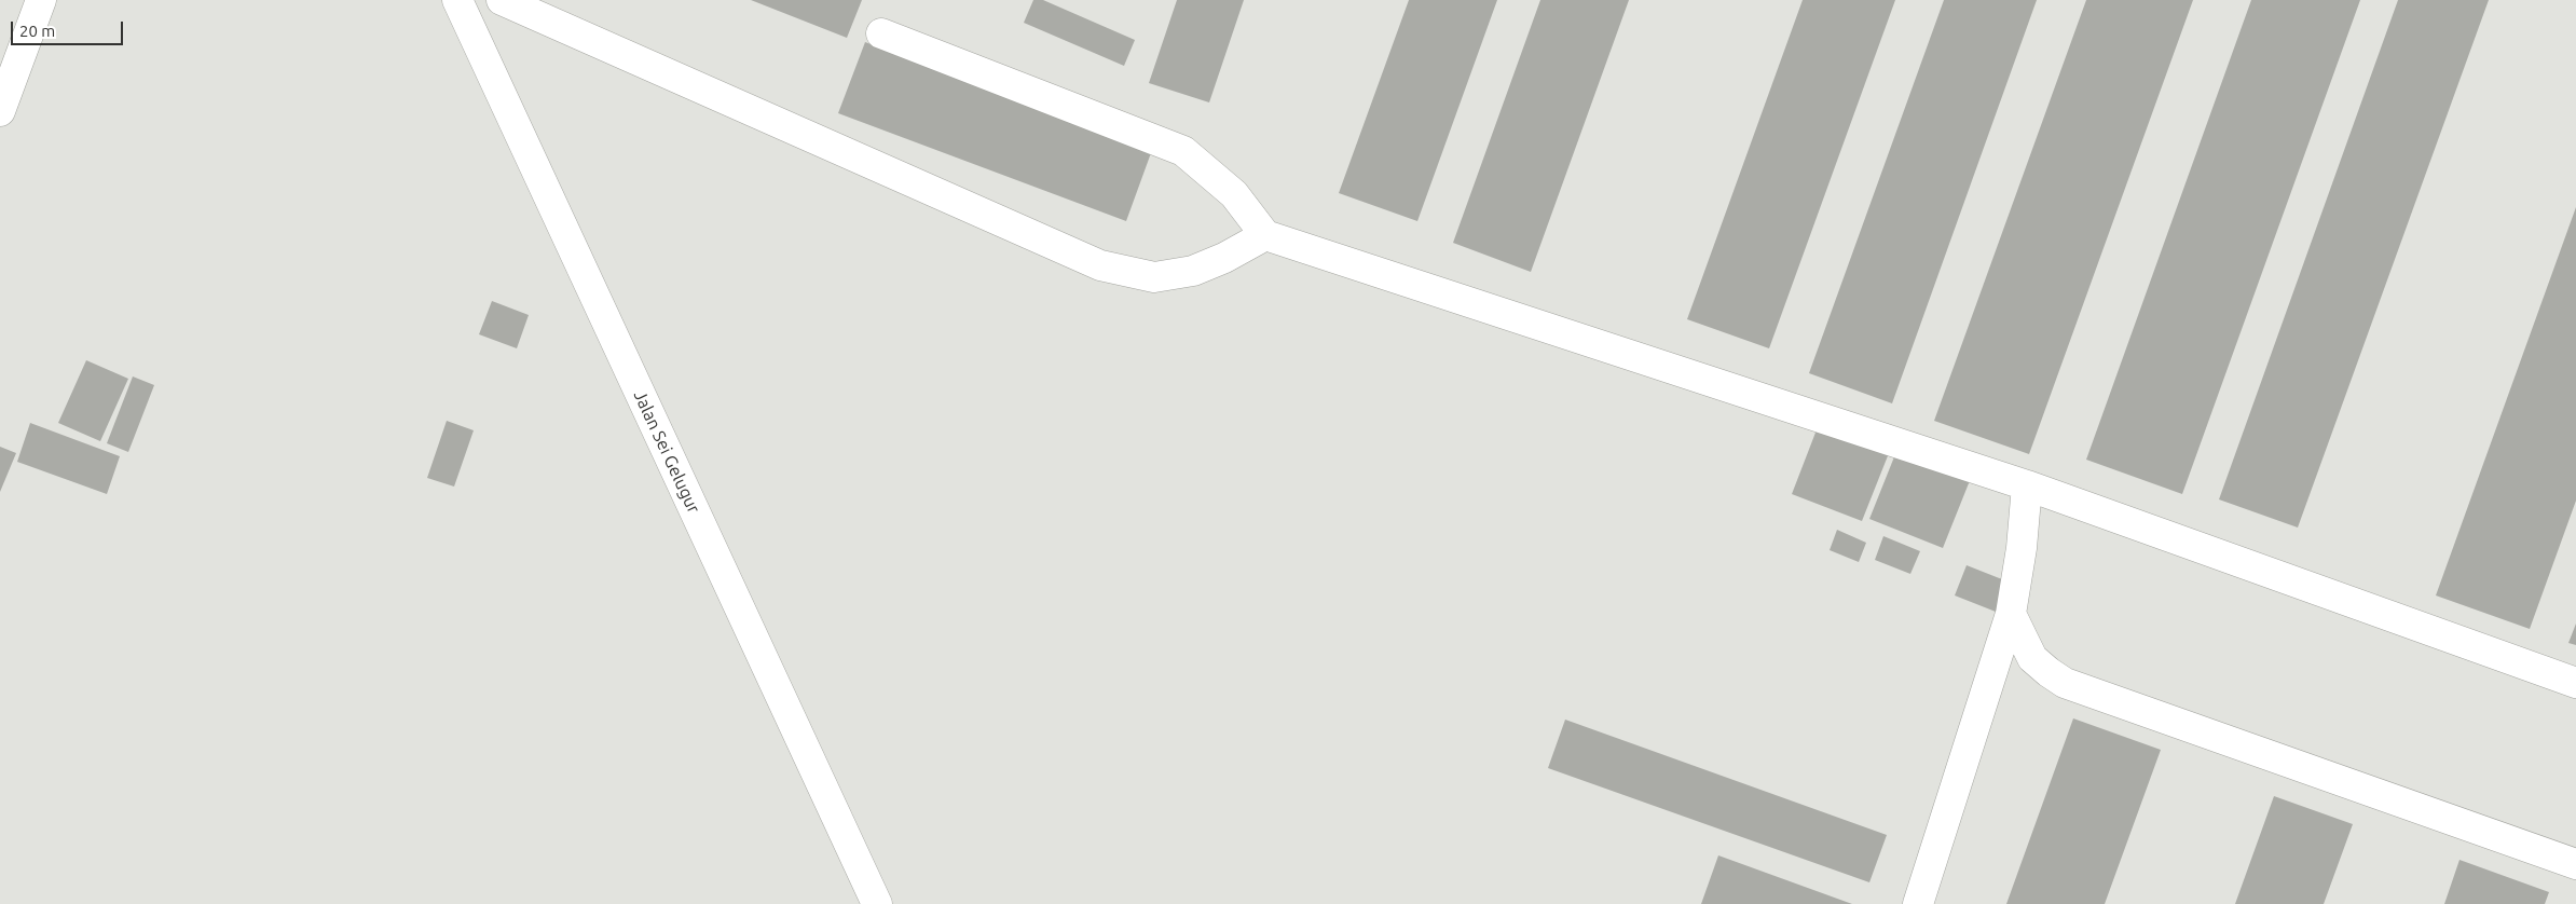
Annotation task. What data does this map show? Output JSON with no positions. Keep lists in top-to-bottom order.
{
  "streets": {
    "main road": ["Jalan Sei Gelugur"]
  },
  "scale_bar": "20 m"
}
